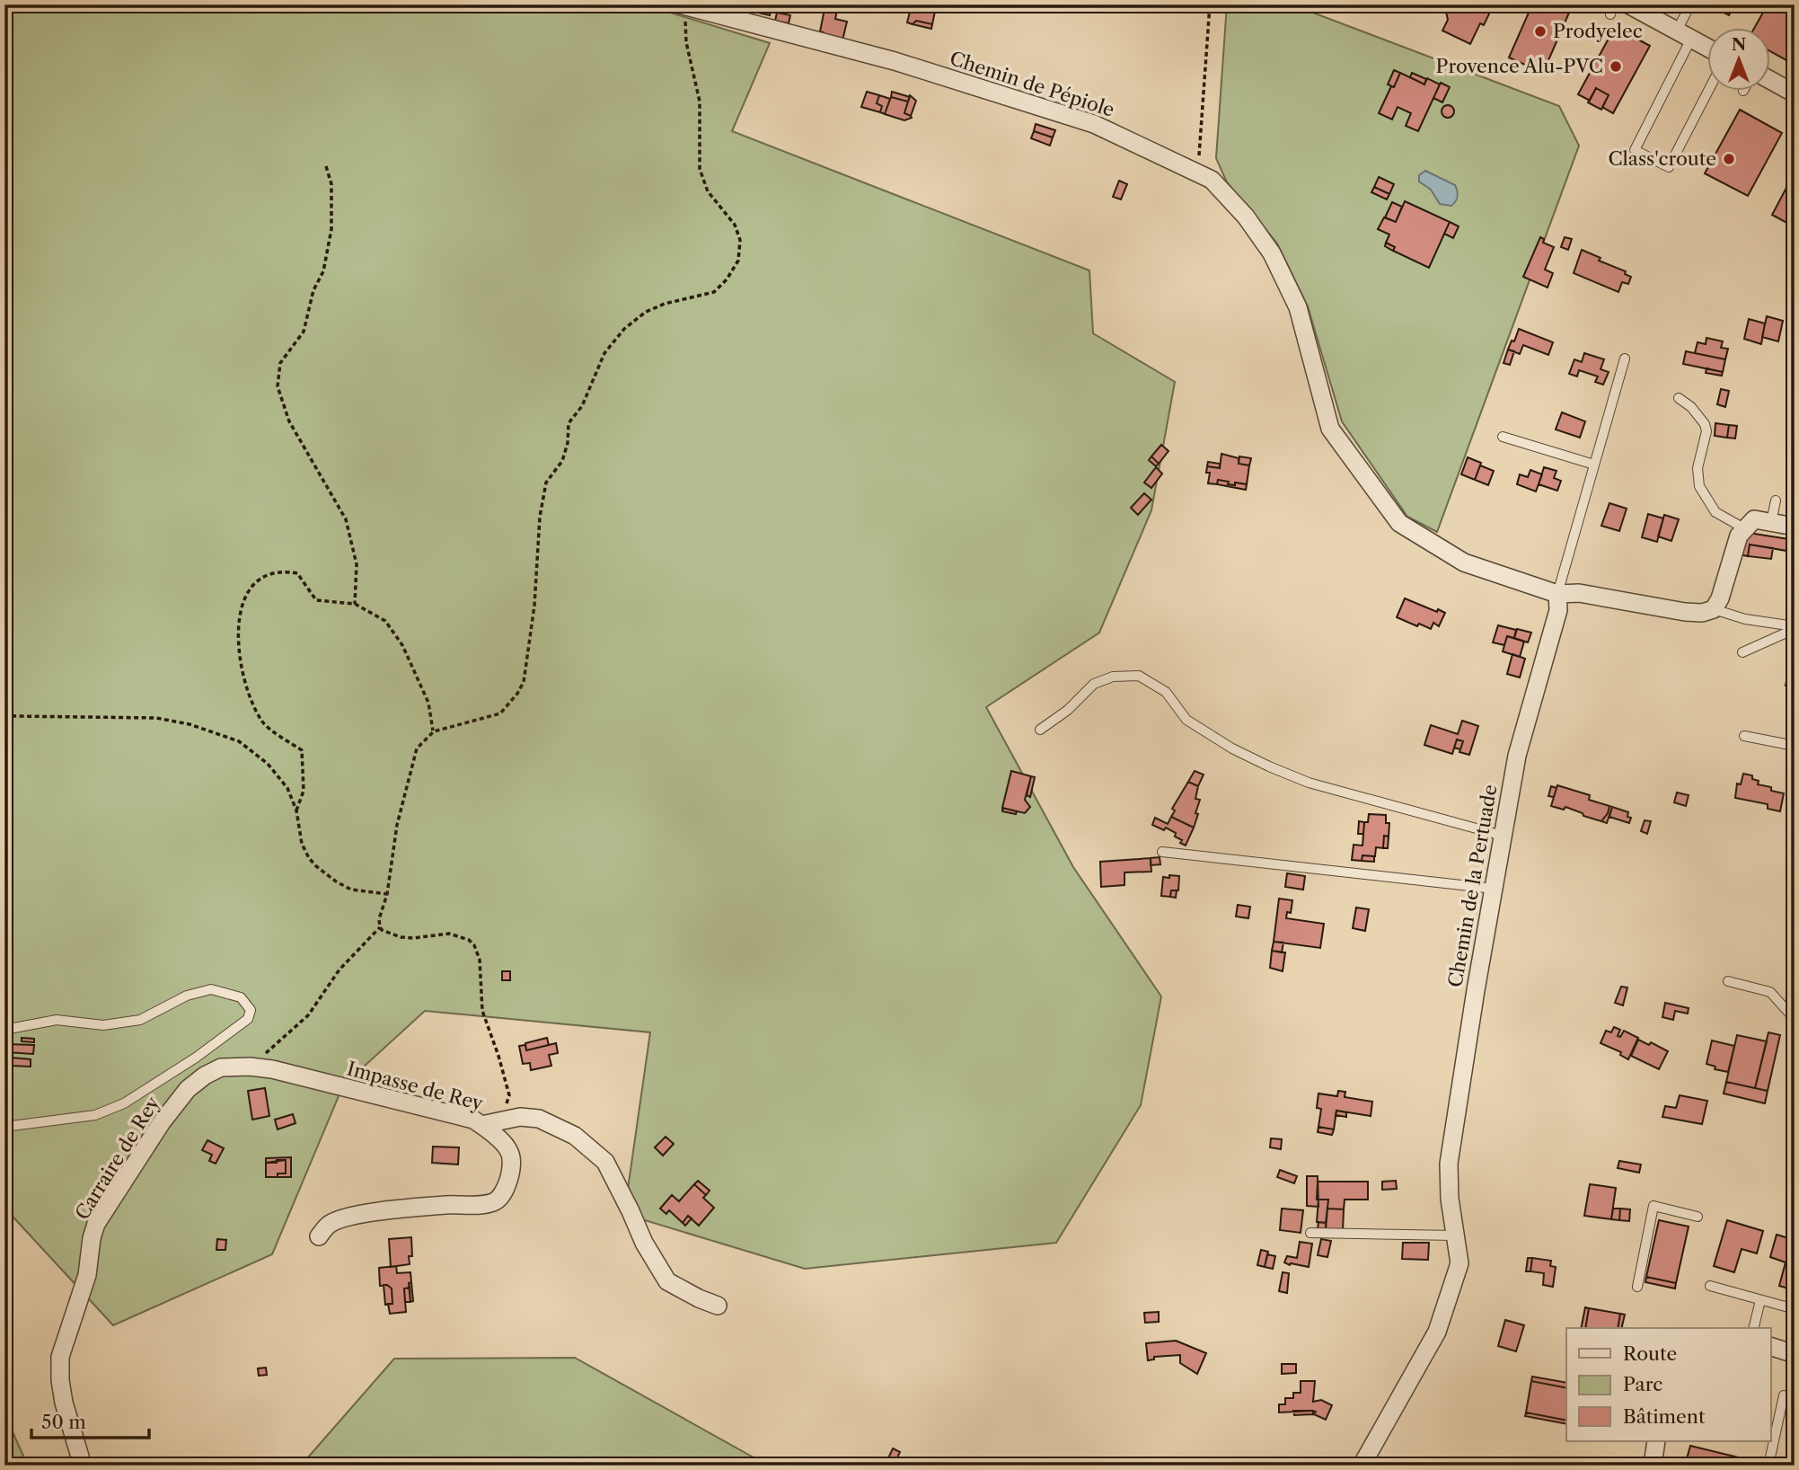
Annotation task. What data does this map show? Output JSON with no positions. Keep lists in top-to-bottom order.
{
  "streets": {
    "street": [
      "Chemin de Pépiole",
      "Chemin de la Pertuade",
      "Impasse de Rey",
      "Carraire de Rey"
    ]
  },
  "crossings": [
    ["Chemin de Pépiole", "Chemin de la Pertuade"],
    ["Impasse de Rey", "Carraire de Rey"]
  ],
  "places": ["Prodyelec", "Provence Alu-PVC", "Class'croute"],
  "legend": ["Route", "Parc", "Bâtiment"],
  "scale_bar": "50 m",
  "north": "top"
}
